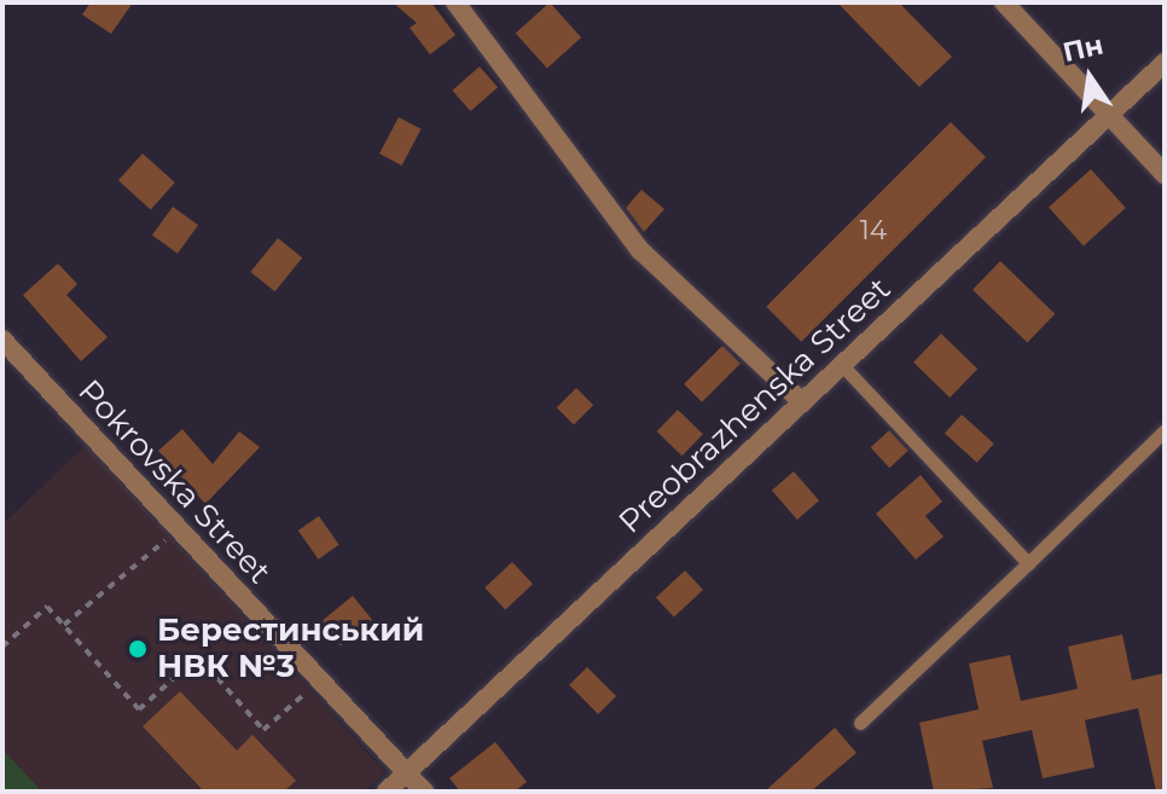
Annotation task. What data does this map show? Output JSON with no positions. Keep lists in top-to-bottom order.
{
  "streets": {
    "street": ["Preobrazhenska Street", "Pokrovska Street"]
  },
  "crossings": [
    ["Preobrazhenska Street", "Pokrovska Street"]
  ],
  "places": ["Берестинський НВК №3"],
  "house_numbers": ["14"],
  "north": "top"
}
